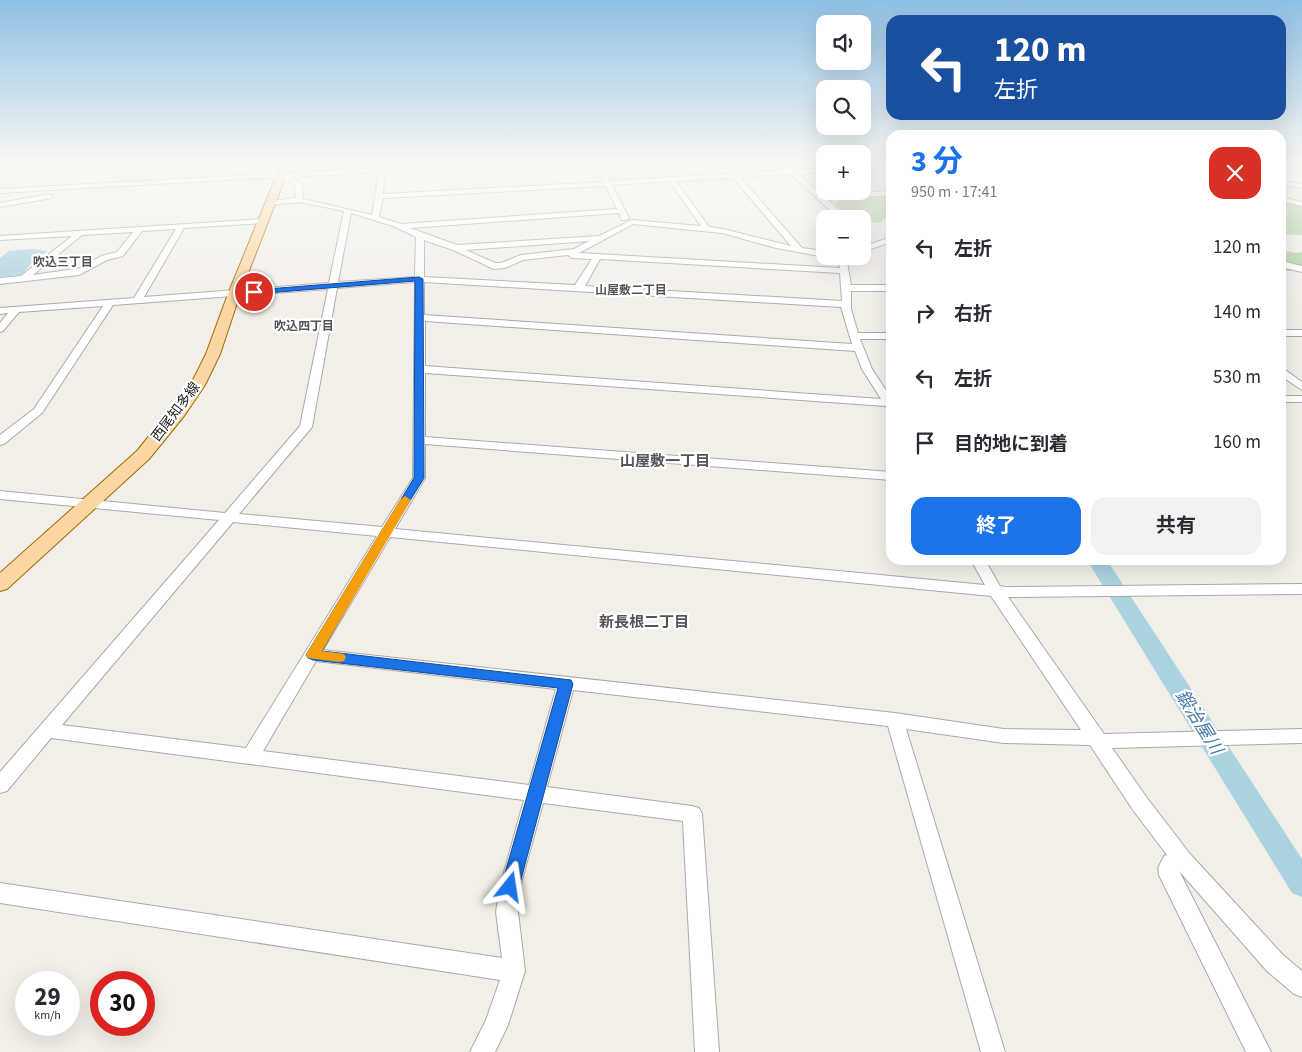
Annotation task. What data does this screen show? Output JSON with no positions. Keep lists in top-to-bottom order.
{
  "streets": {
    "main road": ["西尾知多線"]
  },
  "districts": [
    "吹込三丁目",
    "山屋敷二丁目",
    "吹込四丁目",
    "山屋敷一丁目",
    "新長根二丁目"
  ],
  "water": ["鍛治屋川"],
  "page": {
    "map_buttons": ["+", "−"],
    "turn": ["120 m", "左折"],
    "heading": ["3 分", "950 m · 17:41"],
    "list": [
      {
        "name": "左折",
        "value": "120 m"
      },
      {
        "name": "右折",
        "value": "140 m"
      },
      {
        "name": "左折",
        "value": "530 m"
      },
      {
        "name": "目的地に到着",
        "value": "160 m"
      }
    ],
    "buttons": ["終了", "共有"],
    "speed": "29 km/h",
    "limit": "30"
  }
}
